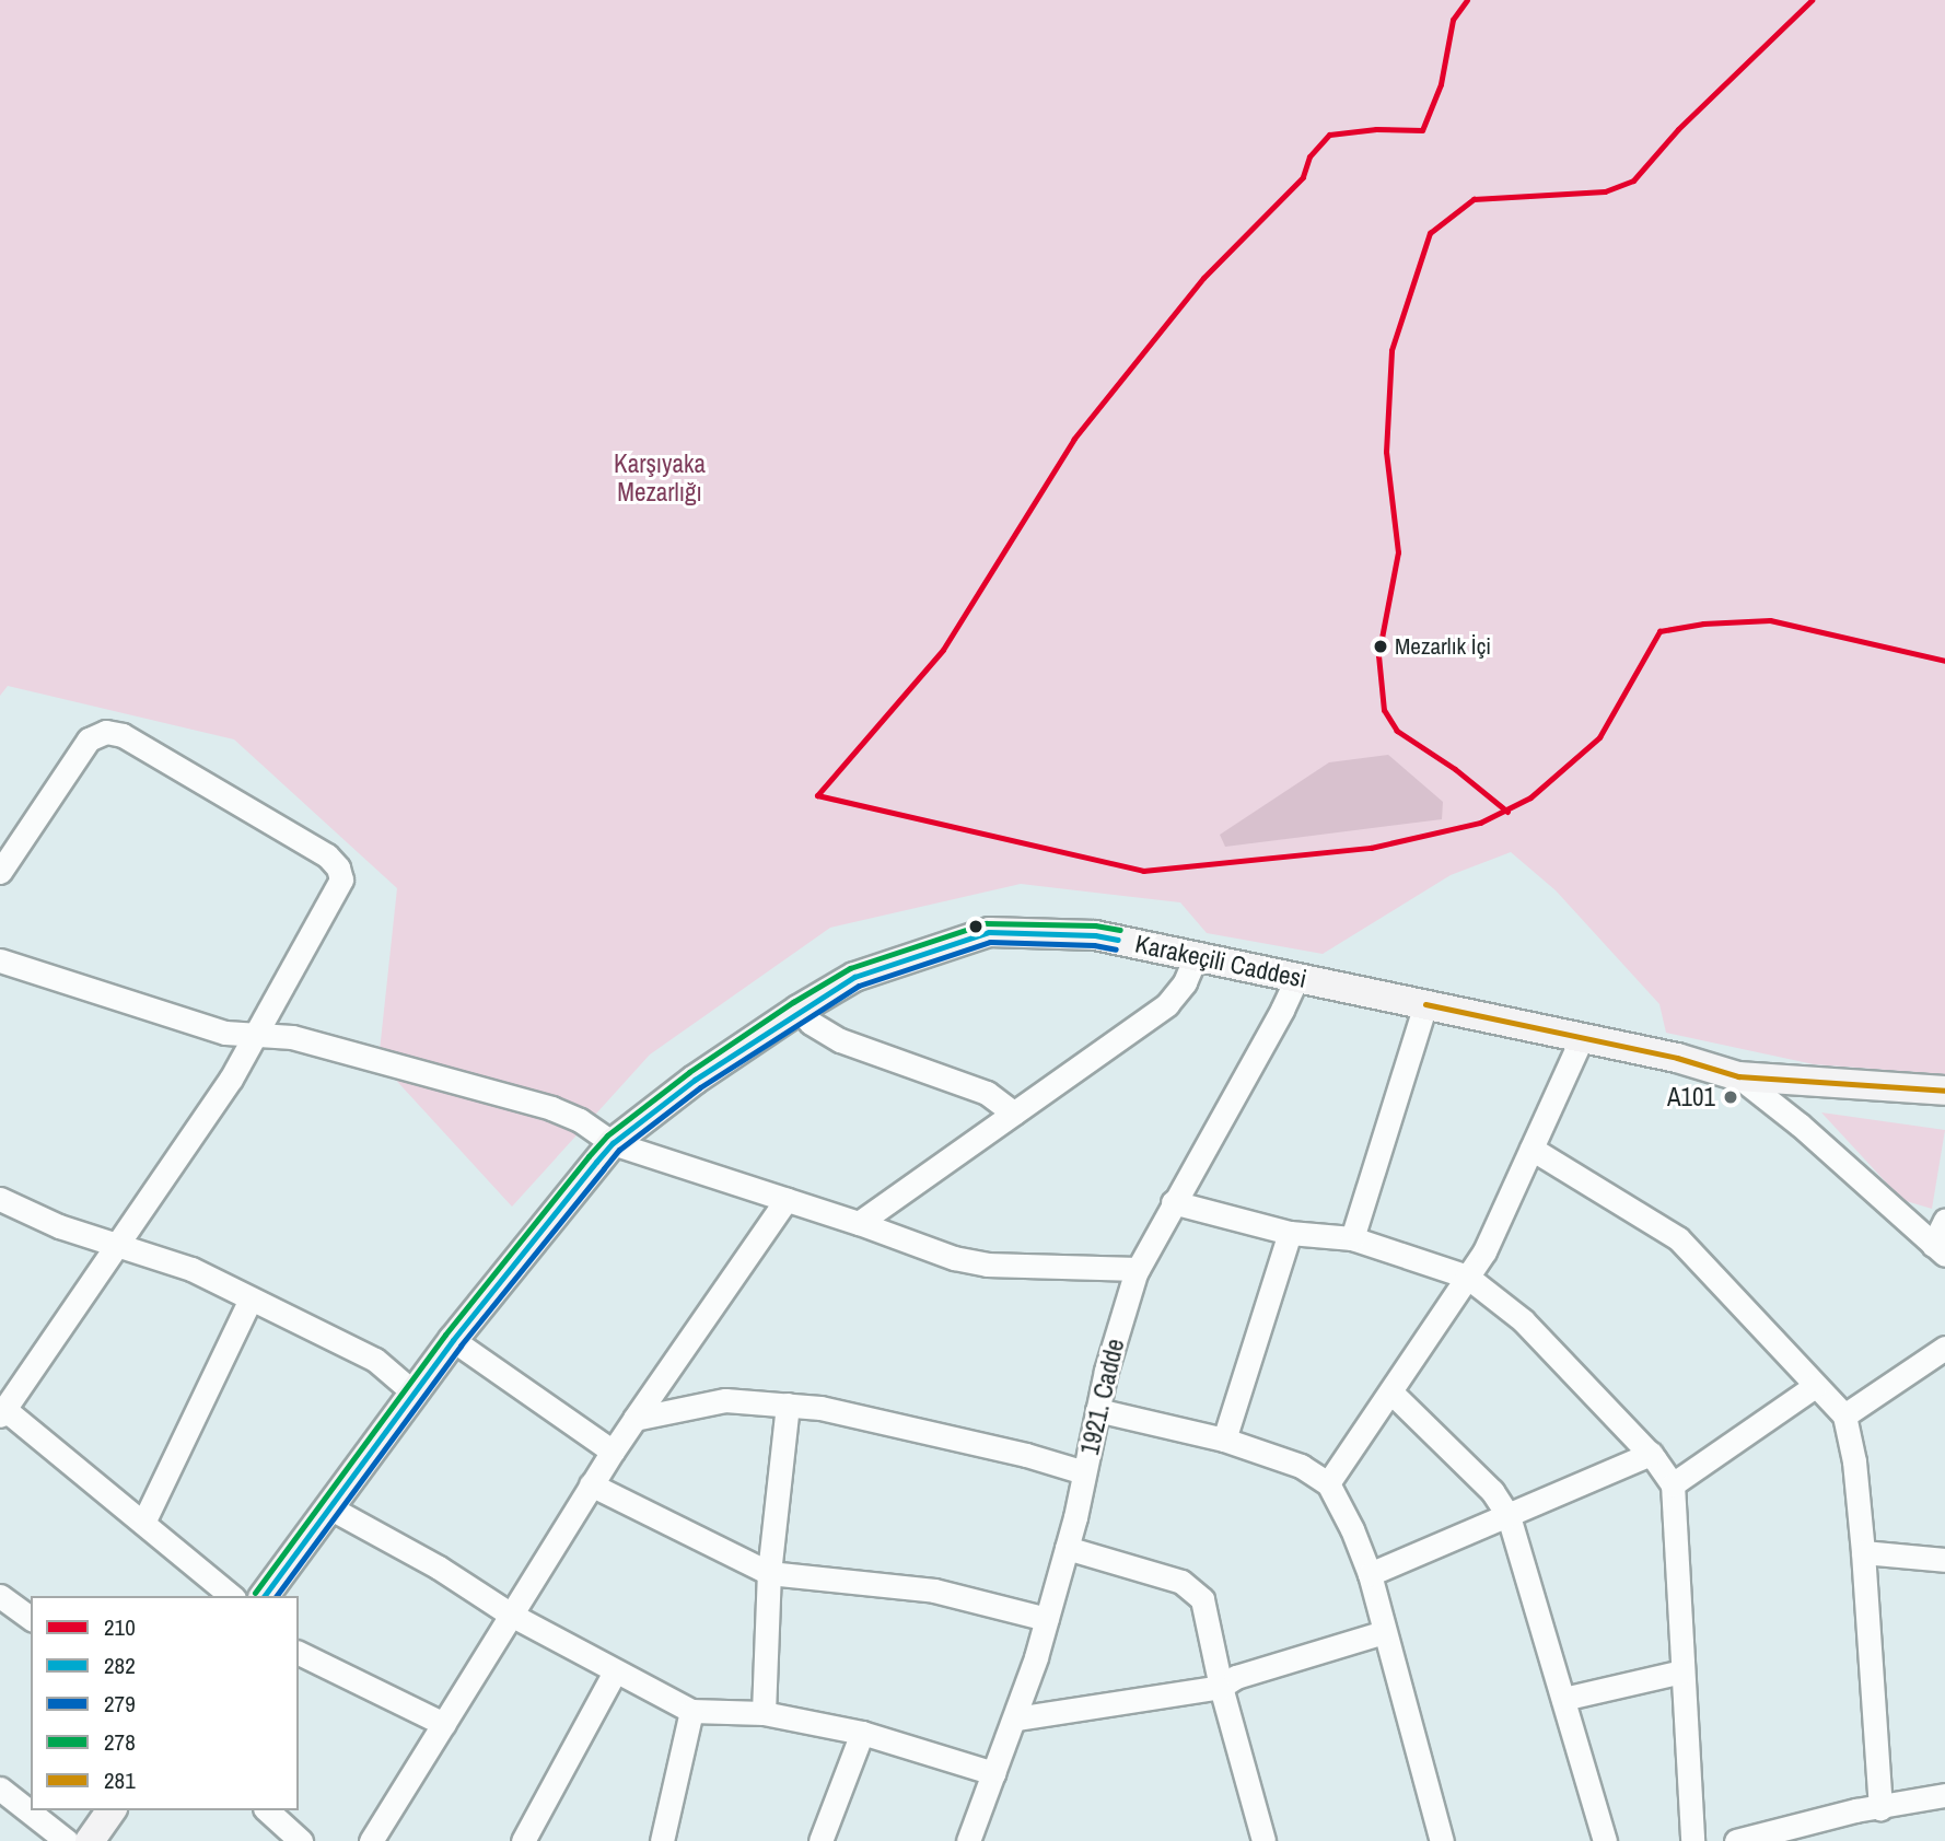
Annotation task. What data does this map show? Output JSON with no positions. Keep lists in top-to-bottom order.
{
  "streets": {
    "main road": ["Karakeçili Caddesi"],
    "street": ["1921. Cadde"]
  },
  "crossings": [
    ["Karakeçili Caddesi", "1921. Cadde"]
  ],
  "parks": ["Karşıyaka Mezarlığı"],
  "places": ["Mezarlık İçi", "A101"],
  "lines": [
    "transit line 210",
    "transit line 278",
    "transit line 282",
    "transit line 279",
    "transit line 281"
  ],
  "legend": [
    "210",
    "282",
    "279",
    "278",
    "281"
  ]
}
